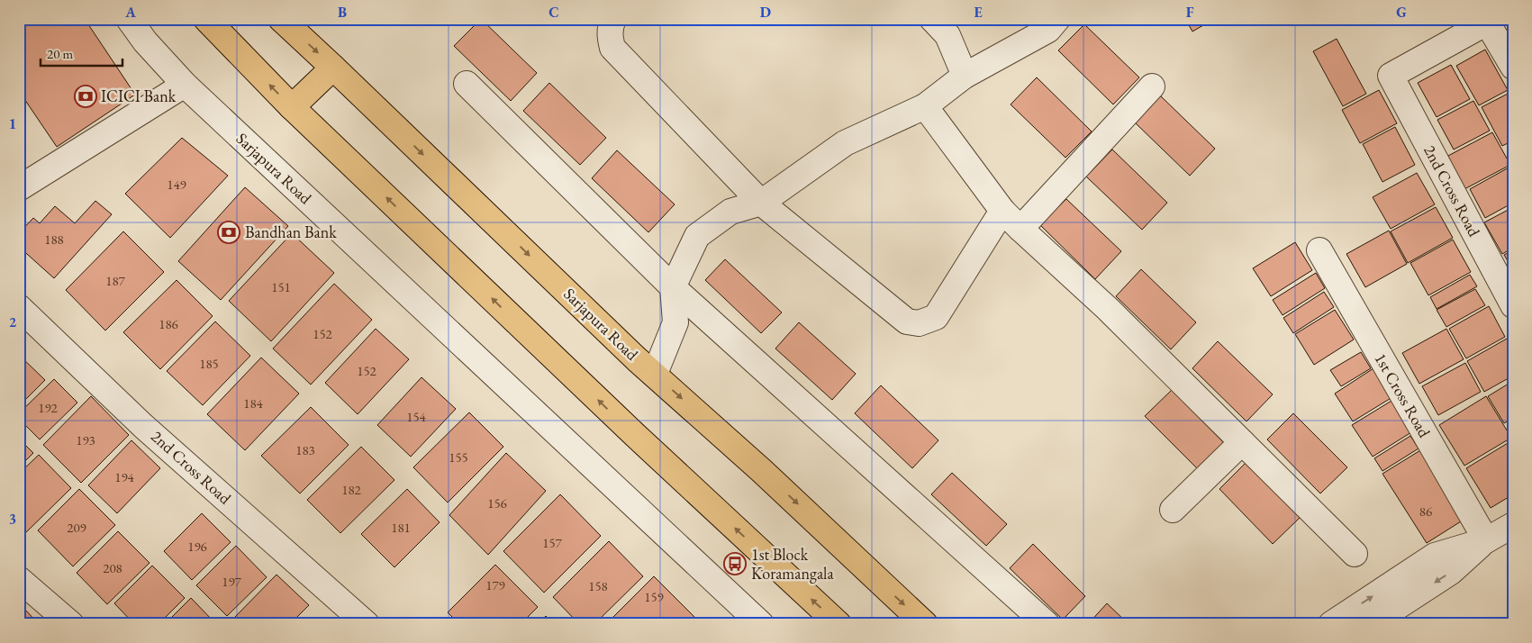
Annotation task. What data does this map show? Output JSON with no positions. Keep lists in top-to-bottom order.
{
  "streets": {
    "main road": ["Sarjapura Road"],
    "street": ["2nd Cross Road", "1st Cross Road"]
  },
  "places": {
    "bank": ["ICICI Bank", "Bandhan Bank"],
    "bus stop": ["1st Block Koramangala"]
  },
  "house_numbers": [
    "149",
    "188",
    "187",
    "151",
    "186",
    "152",
    "185",
    "152",
    "184",
    "192",
    "154",
    "193",
    "183",
    "155",
    "194",
    "182",
    "156",
    "86",
    "209",
    "181",
    "157",
    "196",
    "208",
    "197",
    "179",
    "158",
    "159"
  ],
  "scale_bar": "20 m",
  "grid": {
    "columns": [
      "A",
      "B",
      "C",
      "D",
      "E",
      "F",
      "G"
    ],
    "rows": ["1", "2", "3"]
  }
}
